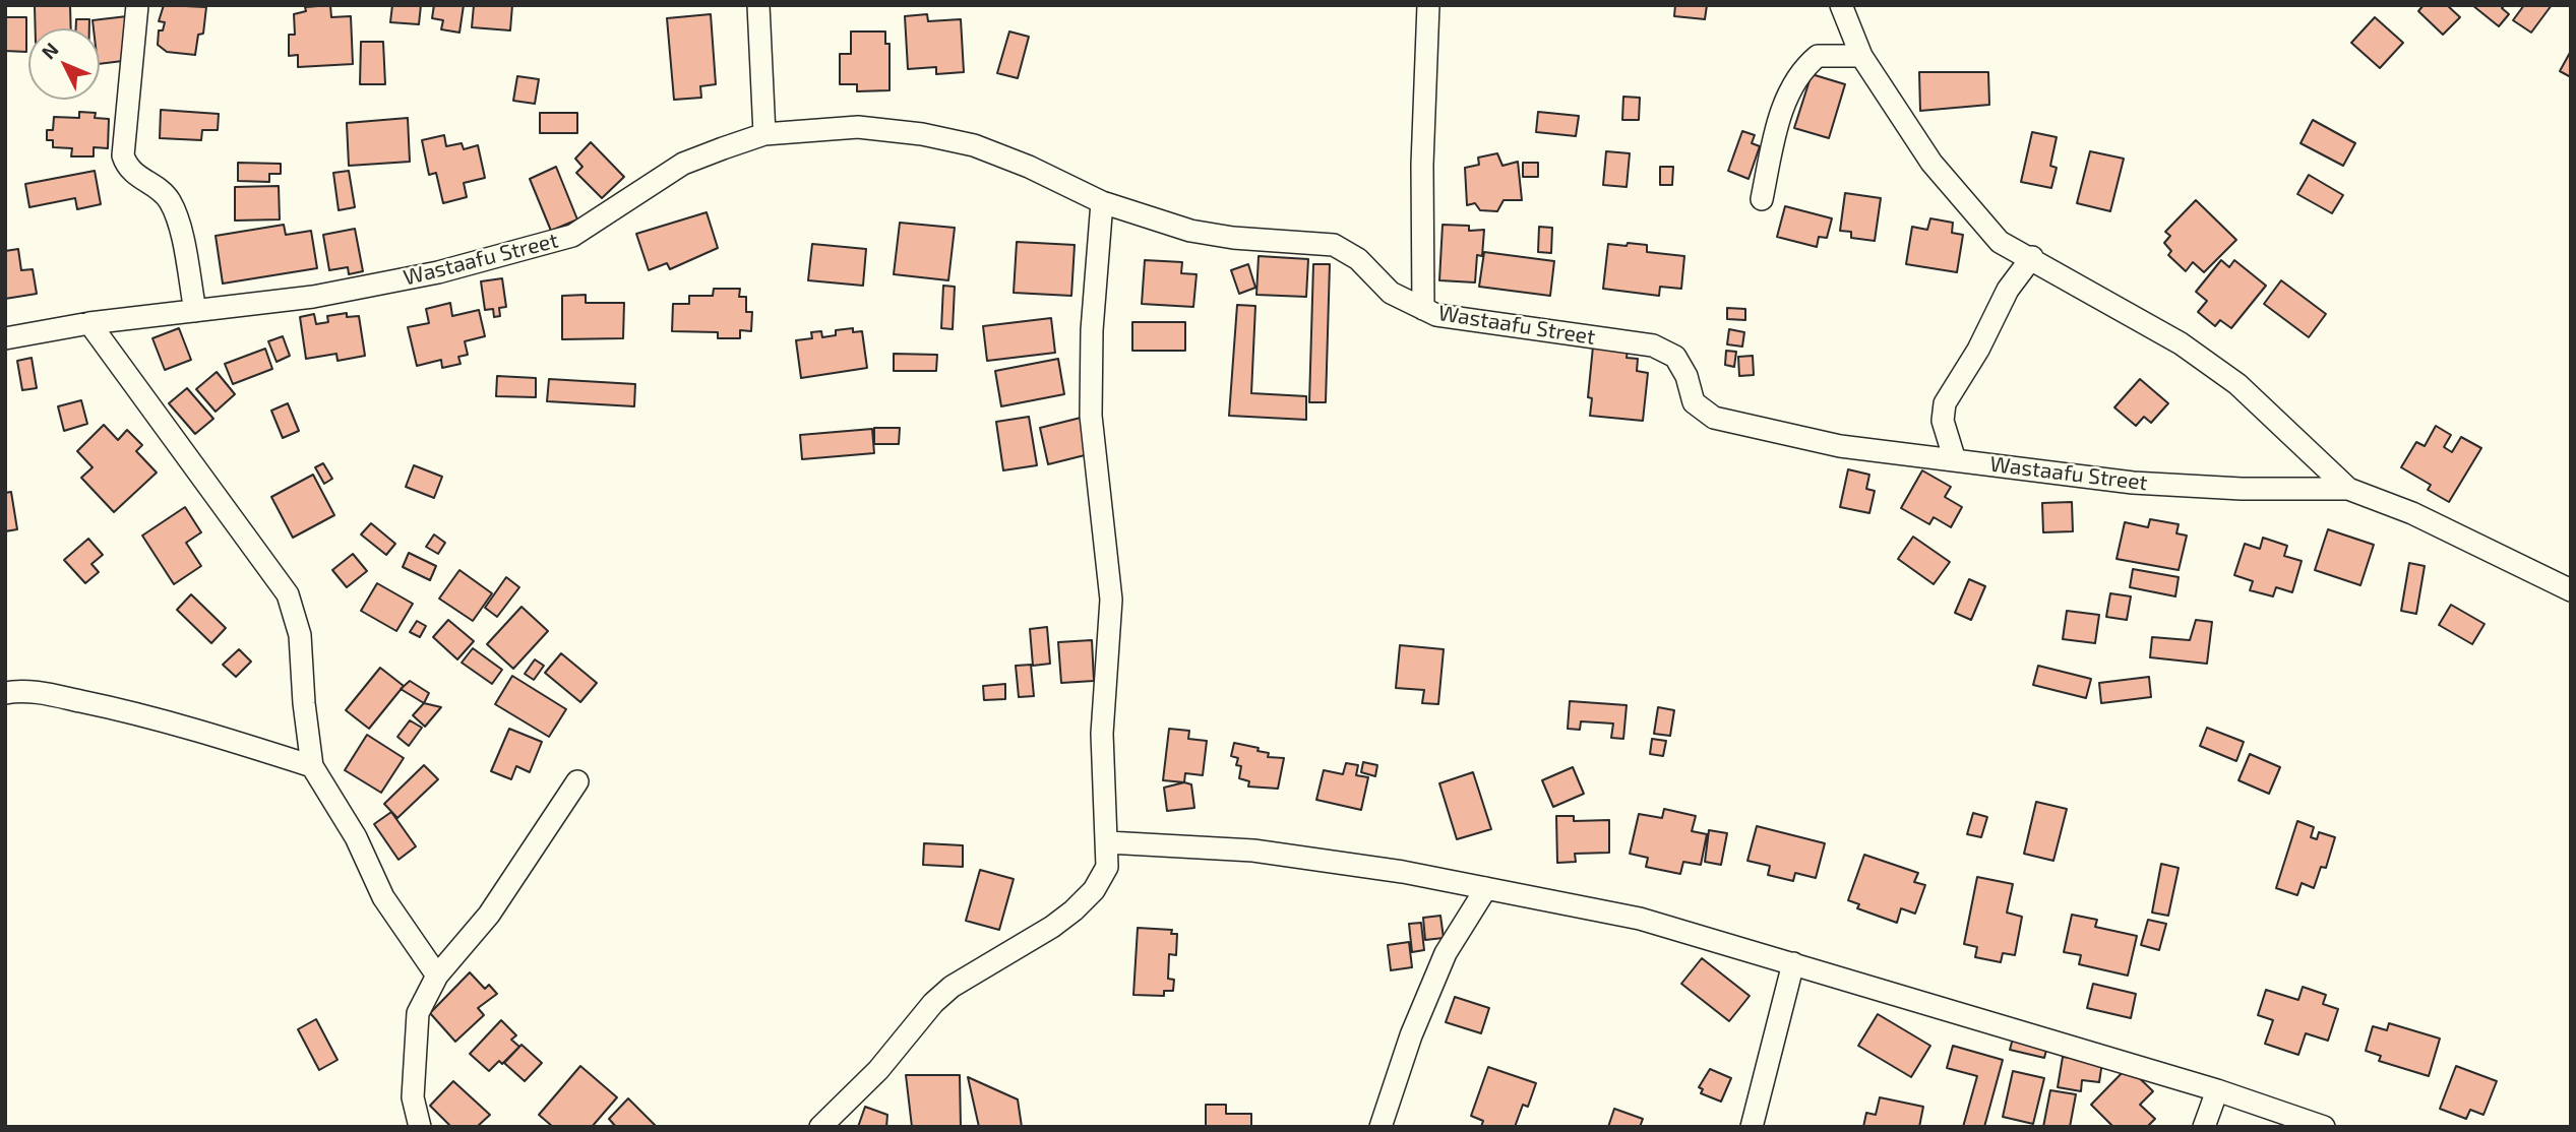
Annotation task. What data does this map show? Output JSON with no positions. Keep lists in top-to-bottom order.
{
  "streets": {
    "street": ["Wastaafu Street"]
  },
  "north": "top left"
}
